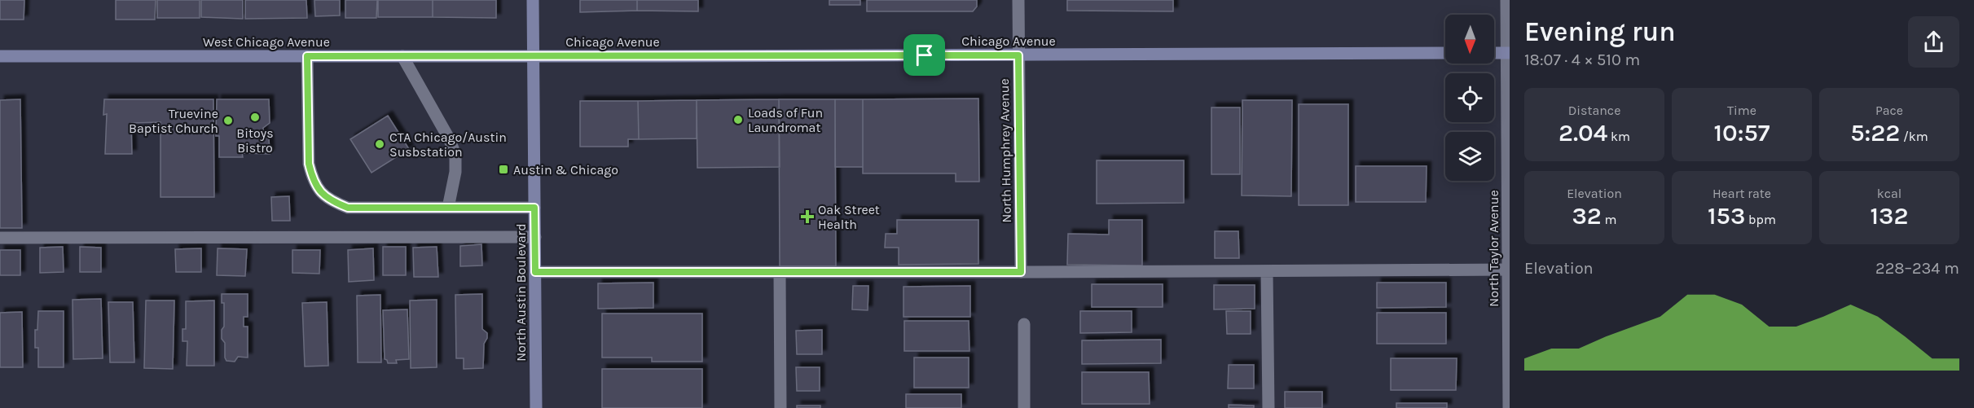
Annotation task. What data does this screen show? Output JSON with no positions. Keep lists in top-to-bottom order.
{
  "streets": {
    "main road": ["Chicago Avenue", "West Chicago Avenue", "North Austin Boulevard"],
    "street": ["North Humphrey Avenue", "North Taylor Avenue"]
  },
  "crossings": [
    ["Chicago Avenue", "West Chicago Avenue"],
    ["Chicago Avenue", "North Humphrey Avenue"],
    ["Chicago Avenue", "North Austin Boulevard"],
    ["West Chicago Avenue", "North Austin Boulevard"]
  ],
  "places": {
    "other": [
      "Bitoys Bistro",
      "Loads of Fun Laundromat",
      "Truevine Baptist Church",
      "CTA Chicago/Austin Susbstation"
    ],
    "transit": ["Austin & Chicago"],
    "health": ["Oak Street Health"]
  },
  "north": "bottom",
  "page": {
    "heading": ["Evening run", "18:07 · 4 × 510 m"],
    "stats": [
      ["Distance", "2.04 km"],
      ["Time", "10:57"],
      ["Pace", "5:22 /km"],
      ["Elevation", "32 m"],
      ["Heart rate", "153 bpm"],
      ["kcal", "132"]
    ],
    "chart": ["Elevation", "228–234 m"]
  }
}
